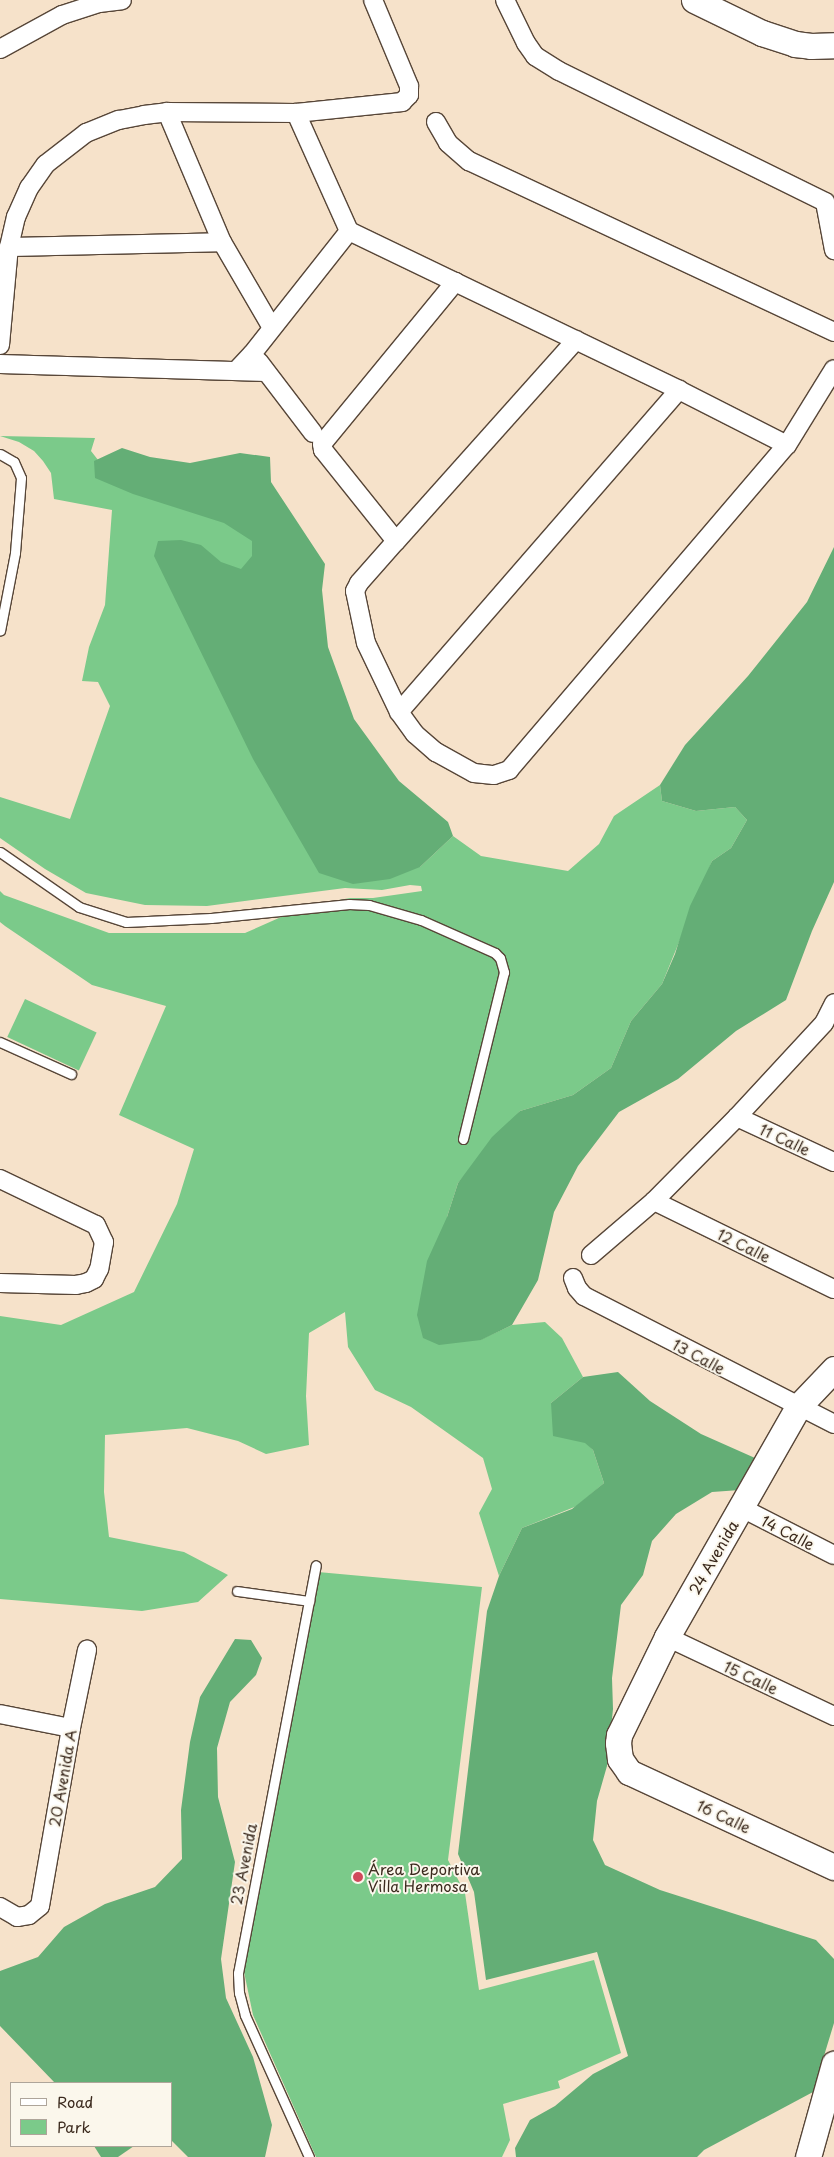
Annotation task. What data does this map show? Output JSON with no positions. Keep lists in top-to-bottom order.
{
  "streets": {
    "main road": ["24 Avenida", "16 Calle"],
    "street": [
      "11 Calle",
      "12 Calle",
      "13 Calle",
      "14 Calle",
      "15 Calle",
      "20 Avenida A"
    ],
    "lane": ["23 Avenida"]
  },
  "crossings": [
    ["13 Calle", "24 Avenida"],
    ["14 Calle", "24 Avenida"],
    ["24 Avenida", "15 Calle"],
    ["24 Avenida", "16 Calle"]
  ],
  "places": ["Área Deportiva Villa Hermosa"],
  "legend": ["Road", "Park"]
}
